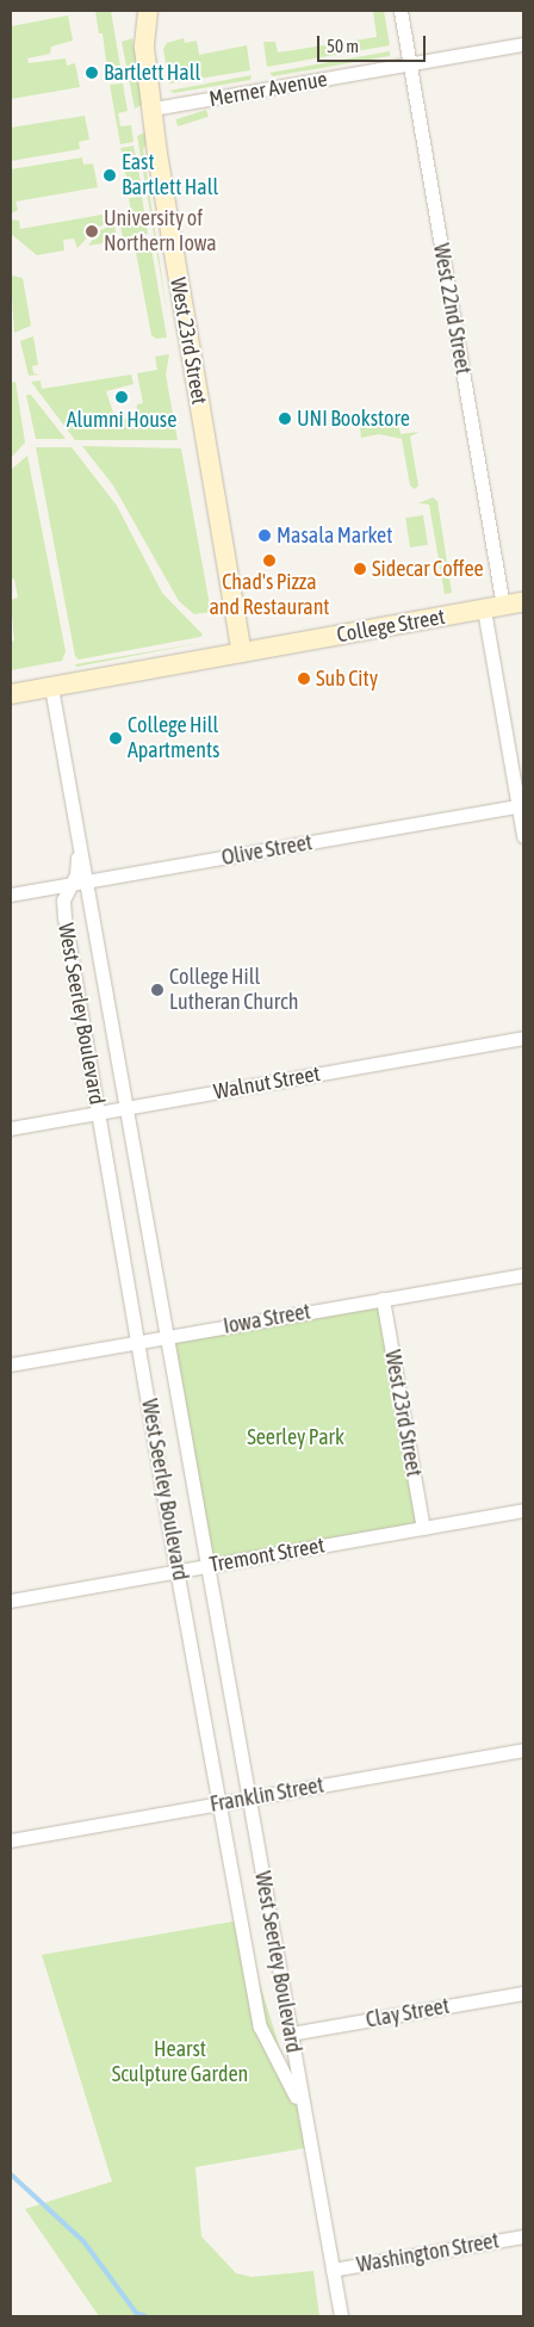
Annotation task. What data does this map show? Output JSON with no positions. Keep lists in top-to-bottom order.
{
  "streets": {
    "street": [
      "Merner Avenue",
      "West 22nd Street",
      "West 23rd Street",
      "College Street",
      "Olive Street",
      "West Seerley Boulevard",
      "Walnut Street",
      "Iowa Street",
      "Tremont Street",
      "Franklin Street",
      "Clay Street",
      "Washington Street"
    ]
  },
  "crossings": [
    ["Merner Avenue", "West 22nd Street"],
    ["Merner Avenue", "West 23rd Street"],
    ["West 22nd Street", "College Street"],
    ["West 22nd Street", "Olive Street"],
    ["West 23rd Street", "College Street"],
    ["West 23rd Street", "Iowa Street"],
    ["West 23rd Street", "Tremont Street"],
    ["College Street", "West Seerley Boulevard"],
    ["Olive Street", "West Seerley Boulevard"],
    ["West Seerley Boulevard", "Walnut Street"],
    ["West Seerley Boulevard", "Iowa Street"],
    ["West Seerley Boulevard", "Tremont Street"],
    ["West Seerley Boulevard", "Franklin Street"],
    ["West Seerley Boulevard", "Clay Street"],
    ["West Seerley Boulevard", "Washington Street"]
  ],
  "parks": ["Seerley Park", "Hearst Sculpture Garden"],
  "places": [
    "Bartlett Hall",
    "East Bartlett Hall",
    "University of Northern Iowa",
    "Alumni House",
    "UNI Bookstore",
    "Masala Market",
    "Chad's Pizza and Restaurant",
    "Sidecar Coffee",
    "Sub City",
    "College Hill Apartments",
    "College Hill Lutheran Church"
  ],
  "scale_bar": "50 m"
}
